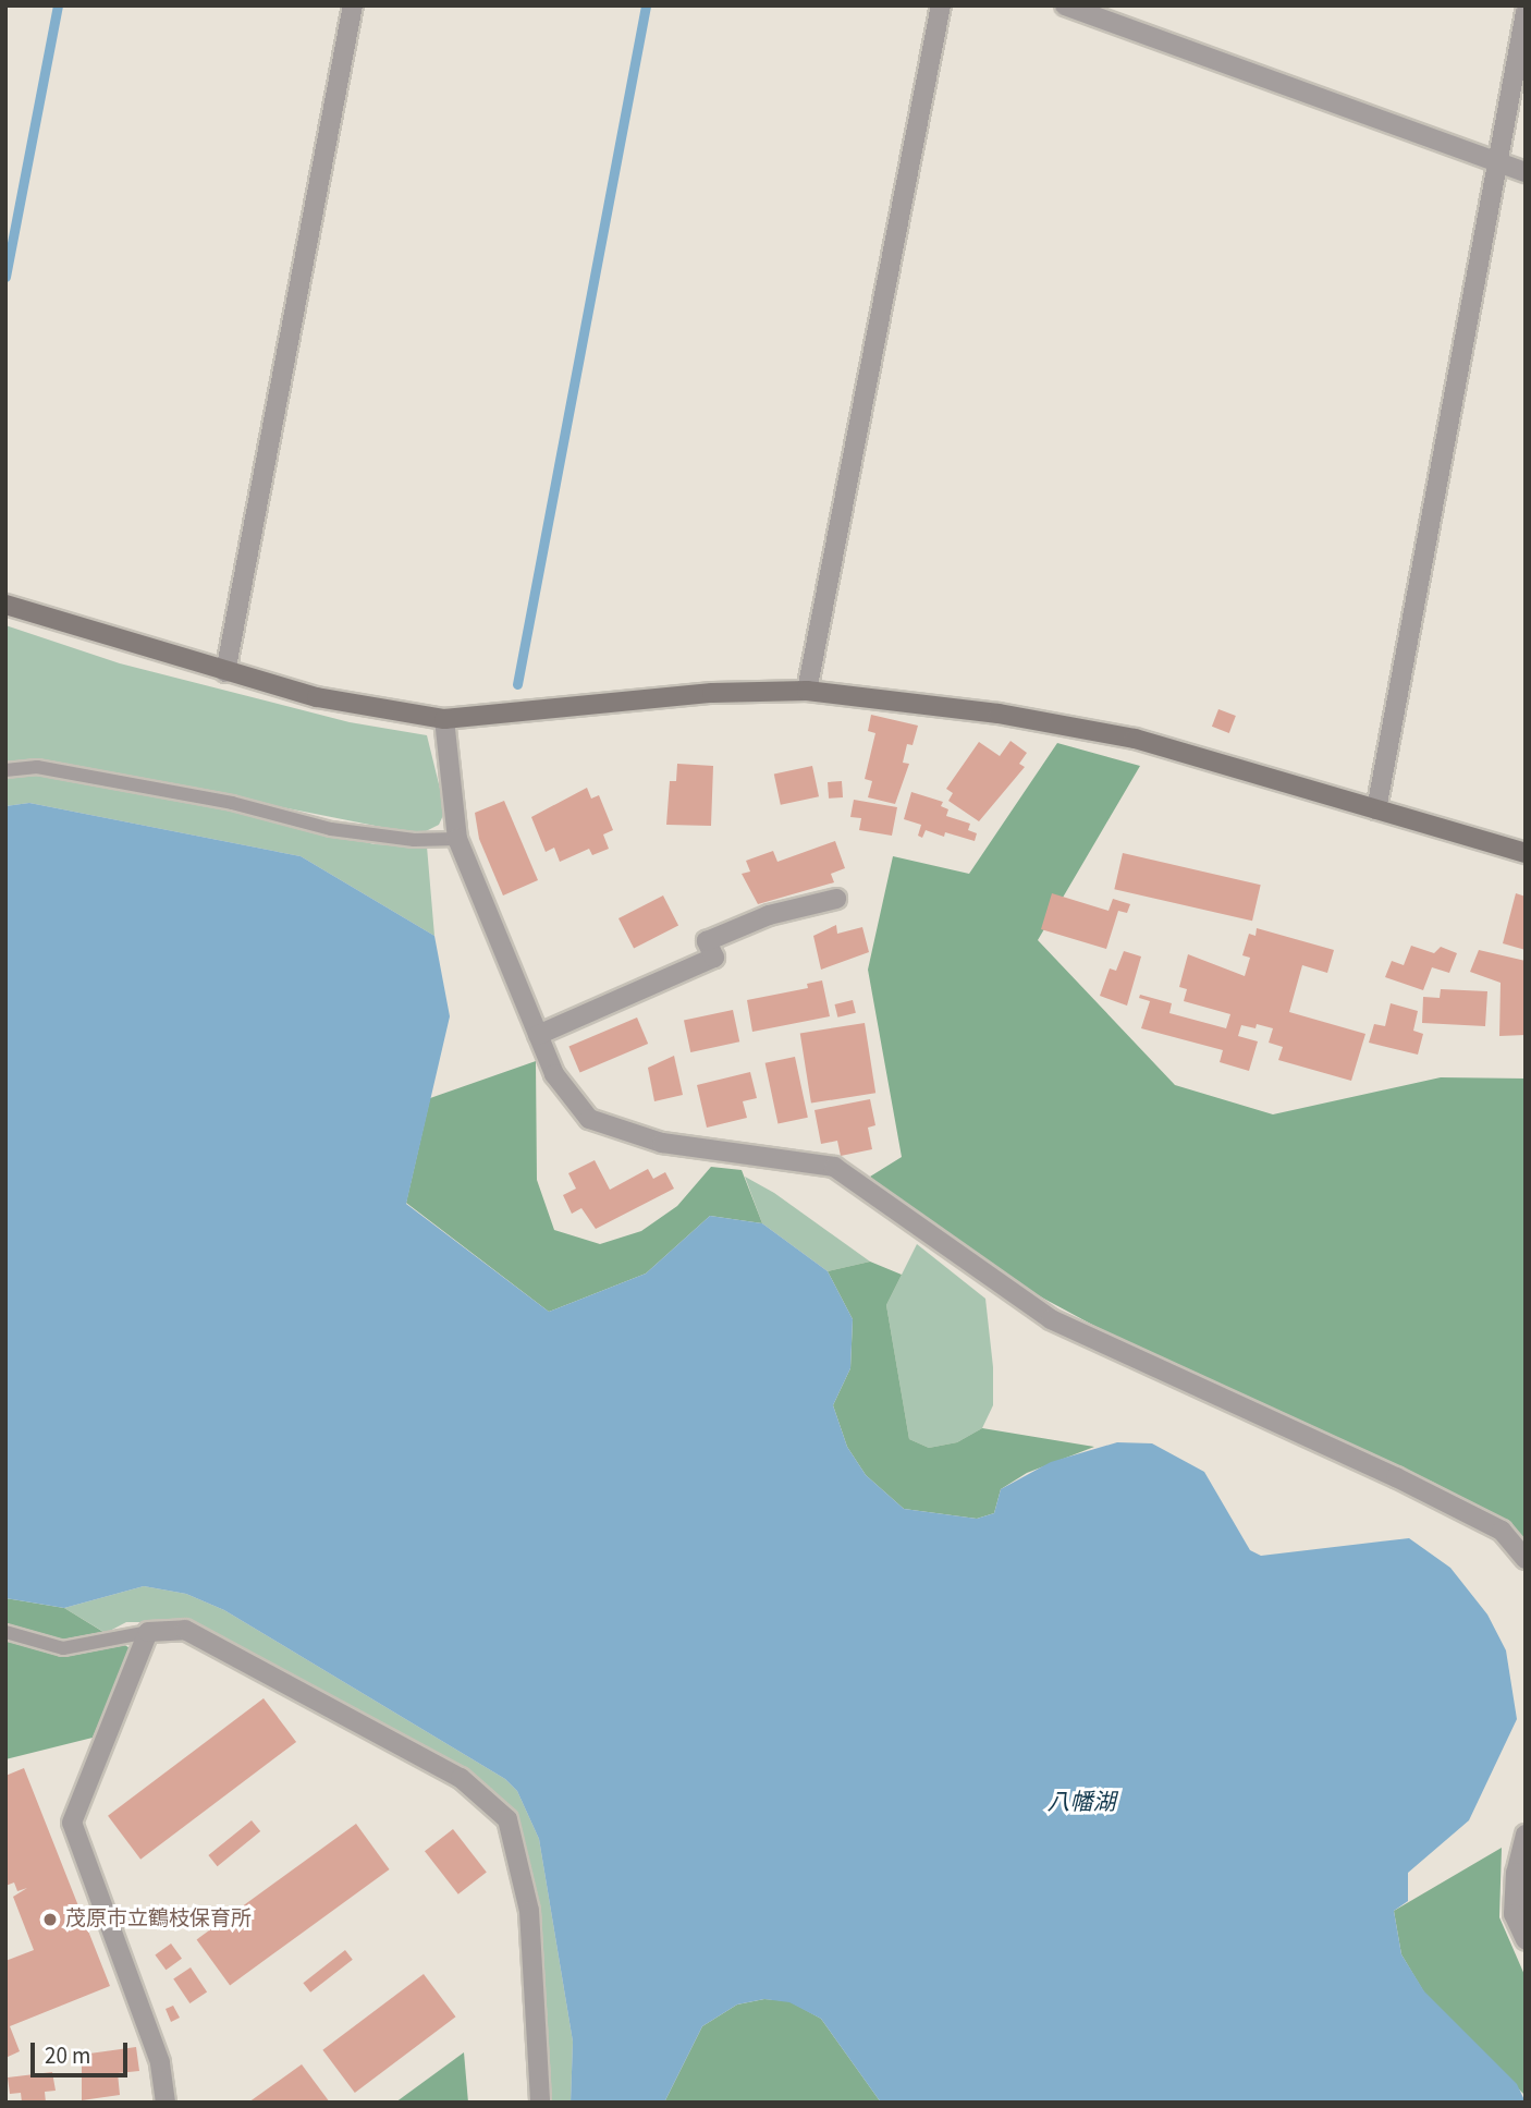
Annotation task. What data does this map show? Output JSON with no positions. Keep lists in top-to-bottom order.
{
  "water": ["八幡湖"],
  "places": ["茂原市立鶴枝保育所"],
  "scale_bar": "20 m"
}
